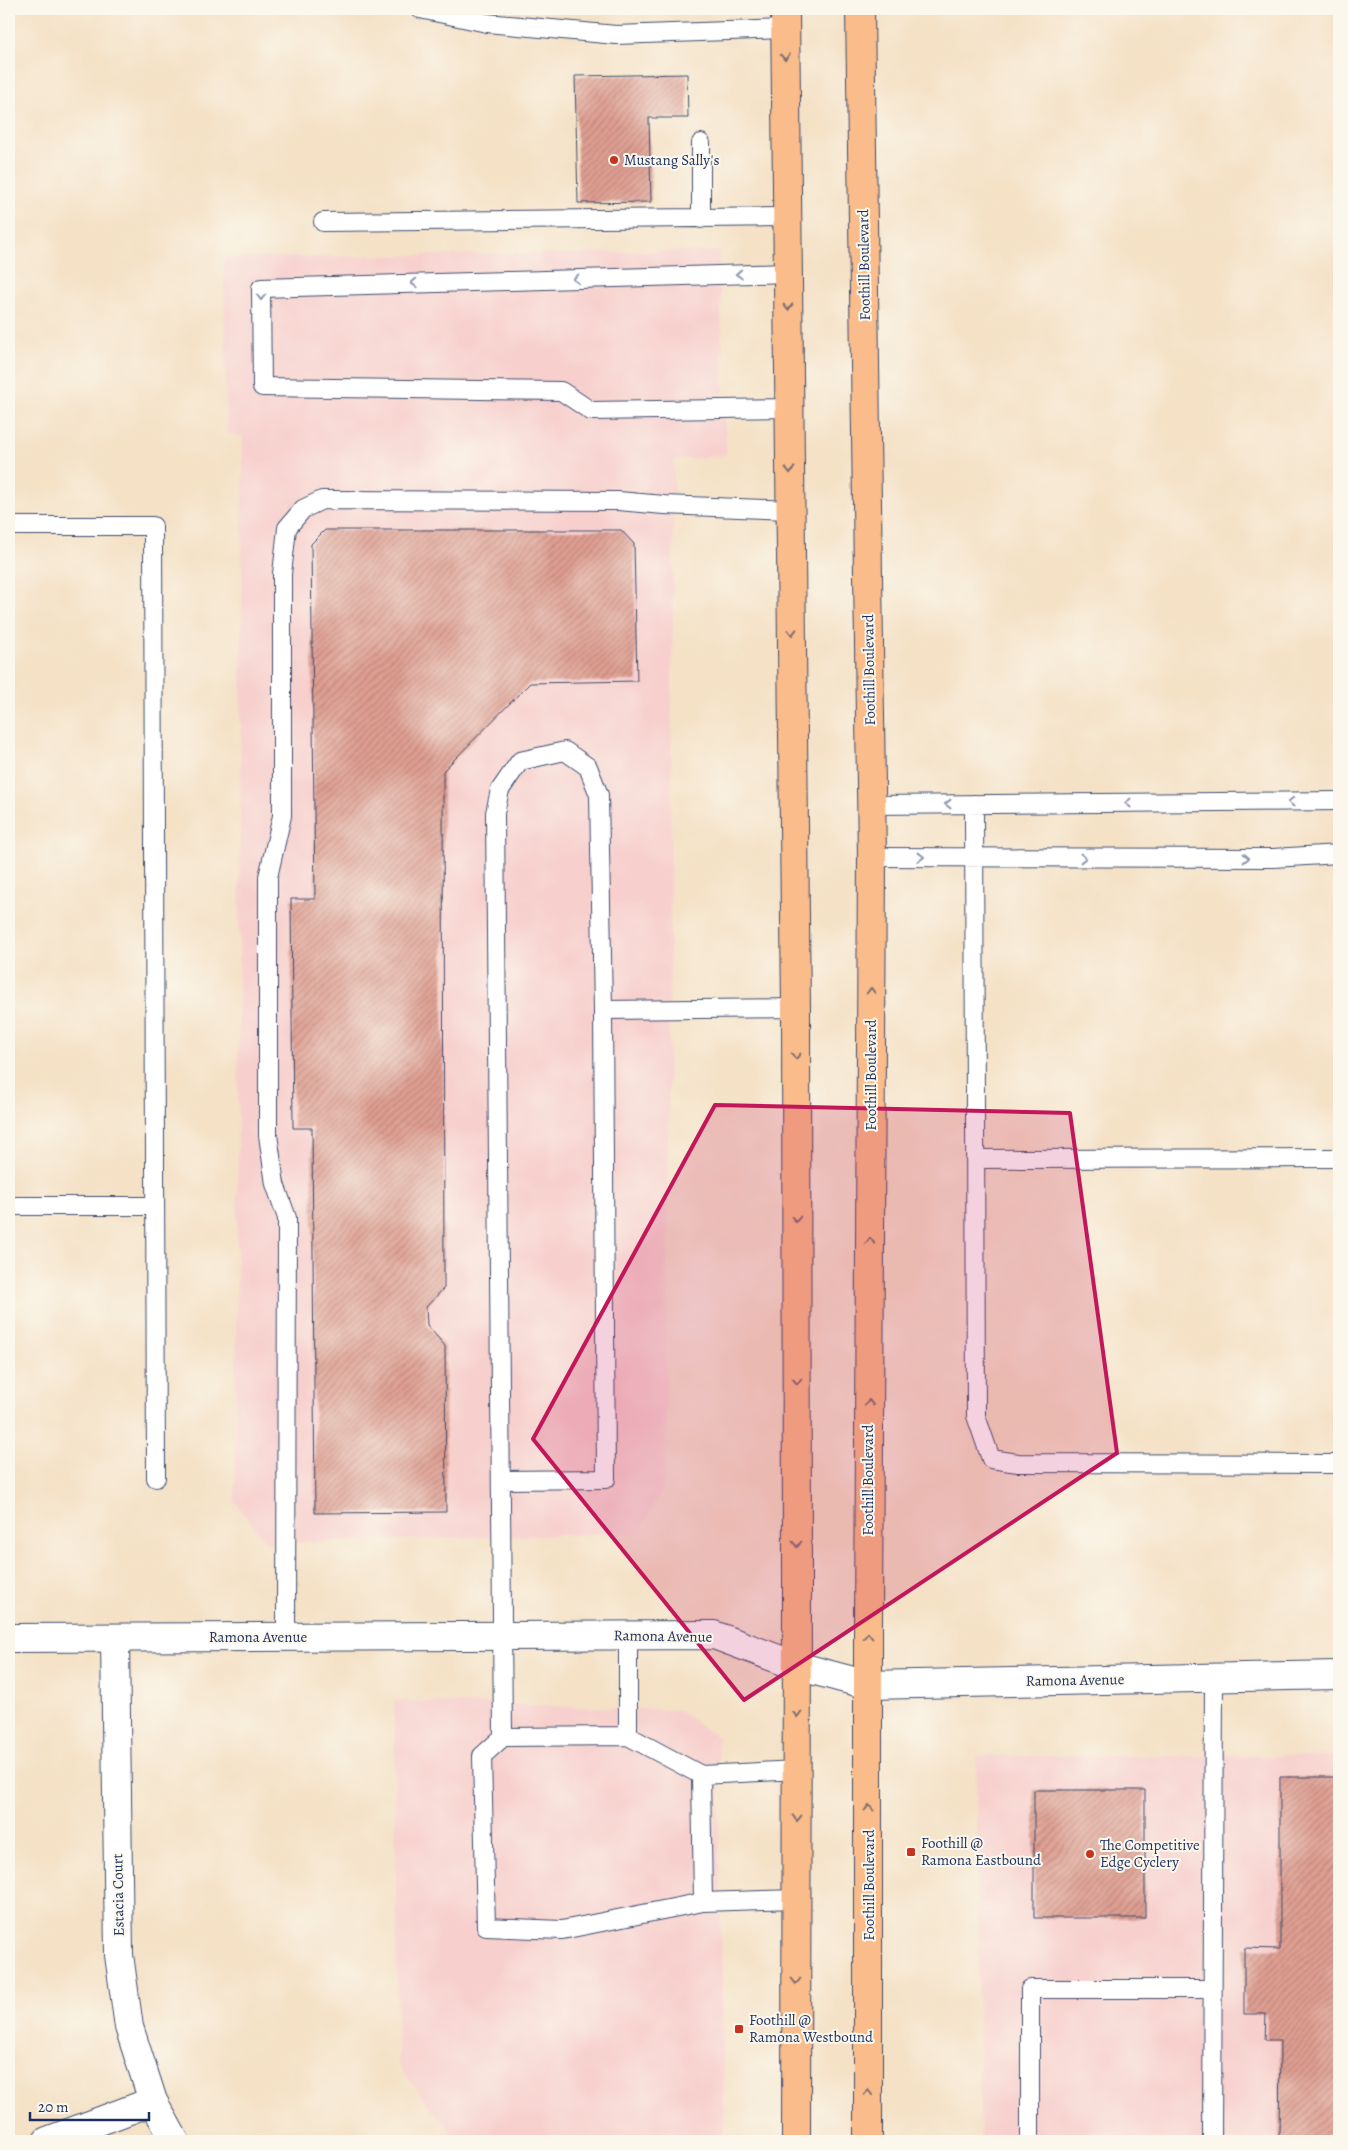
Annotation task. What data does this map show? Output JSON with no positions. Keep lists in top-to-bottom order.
{
  "streets": {
    "main road": ["Foothill Boulevard"],
    "street": ["Ramona Avenue", "Estacia Court"]
  },
  "crossings": [
    ["Foothill Boulevard", "Ramona Avenue"],
    ["Ramona Avenue", "Estacia Court"]
  ],
  "places": {
    "other": ["Mustang Sally's", "The Competitive Edge Cyclery"],
    "transit": ["Foothill @ Ramona Eastbound", "Foothill @ Ramona Westbound"]
  },
  "scale_bar": "20 m"
}
